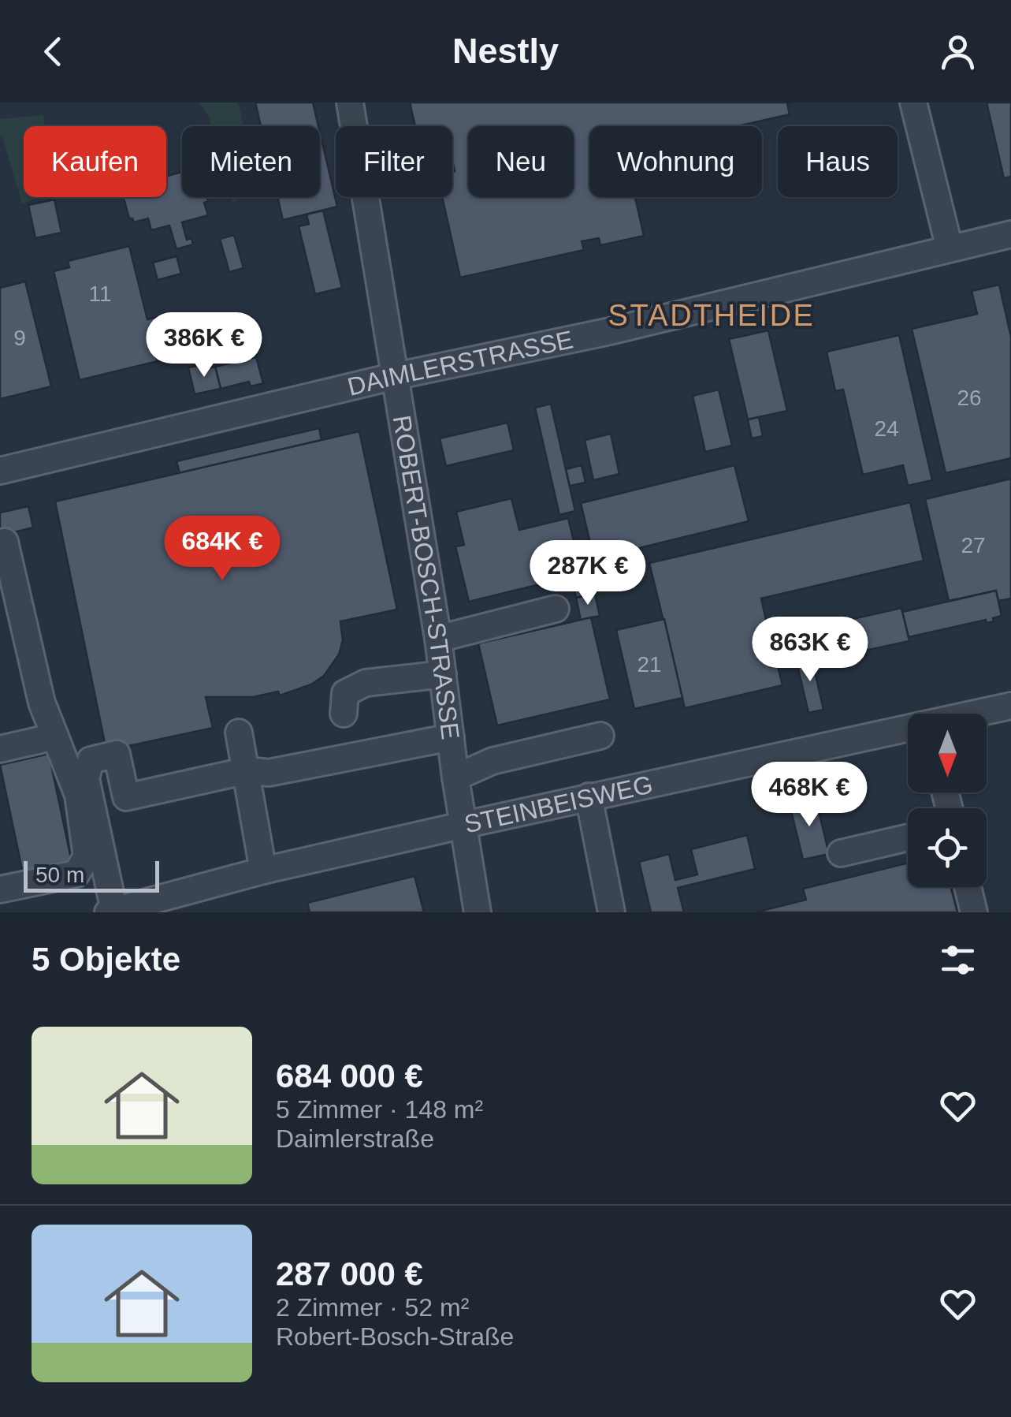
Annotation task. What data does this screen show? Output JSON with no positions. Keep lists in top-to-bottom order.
{
  "streets": {
    "street": ["DAIMLERSTRASSE", "ROBERT-BOSCH-STRASSE", "STEINBEISWEG"]
  },
  "crossings": [
    ["DAIMLERSTRASSE", "ROBERT-BOSCH-STRASSE"],
    ["ROBERT-BOSCH-STRASSE", "STEINBEISWEG"]
  ],
  "districts": ["STADTHEIDE"],
  "house_numbers": [
    "11",
    "9",
    "26",
    "24",
    "27",
    "21"
  ],
  "scale_bar": "50 m",
  "north": "bottom",
  "page": {
    "header": "Nestly",
    "chip": [
      "Kaufen",
      "Mieten",
      "Filter",
      "Neu",
      "Wohnung",
      "Haus"
    ],
    "price": [
      "386K €",
      "684K €",
      "287K €",
      "863K €",
      "468K €"
    ],
    "scale": "50 m",
    "heading": "5 Objekte",
    "list": [
      {
        "name": "684 000 €",
        "note": "5 Zimmer · 148 m² · Daimlerstraße"
      },
      {
        "name": "287 000 €",
        "note": "2 Zimmer · 52 m² · Robert-Bosch-Straße"
      }
    ]
  }
}
